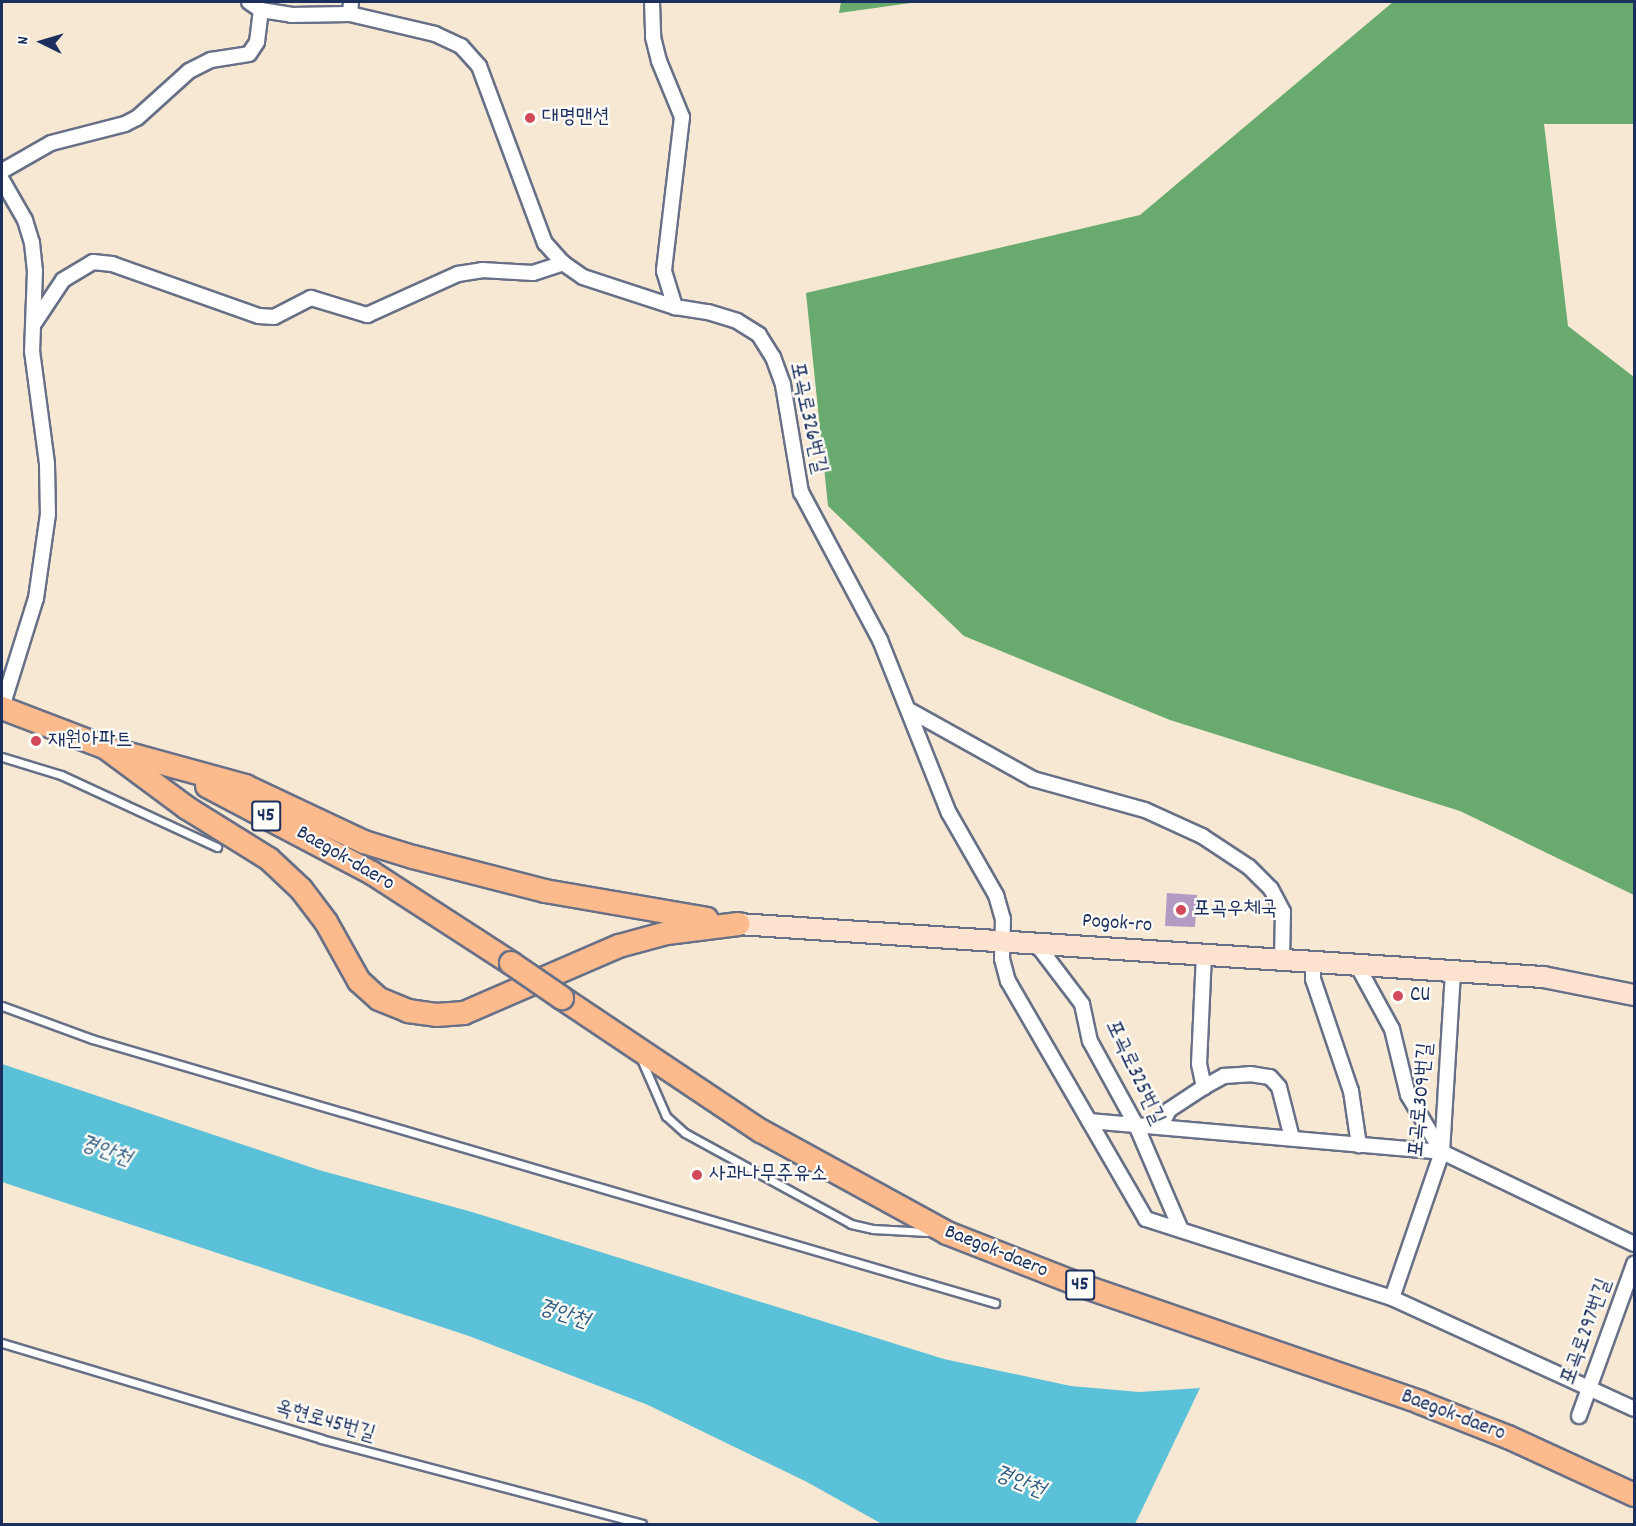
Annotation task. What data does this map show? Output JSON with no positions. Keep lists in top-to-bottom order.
{
  "streets": {
    "main road": ["45", "Baegok-daero"],
    "street": [
      "포곡로326번길",
      "Pogok-ro",
      "포곡로325번길",
      "포곡로309번길",
      "포곡로297번길"
    ],
    "lane": ["옥현로45번길"]
  },
  "crossings": [
    ["포곡로326번길", "Pogok-ro"],
    ["포곡로326번길", "포곡로325번길"],
    ["포곡로326번길", "포곡로309번길"],
    ["포곡로326번길", "포곡로297번길"],
    ["Pogok-ro", "포곡로325번길"],
    ["Pogok-ro", "포곡로309번길"]
  ],
  "water": ["경안천"],
  "places": [
    "대명맨션",
    "재원아파트",
    "포곡우체국",
    "CU",
    "사과나무주유소"
  ],
  "north": "left"
}
